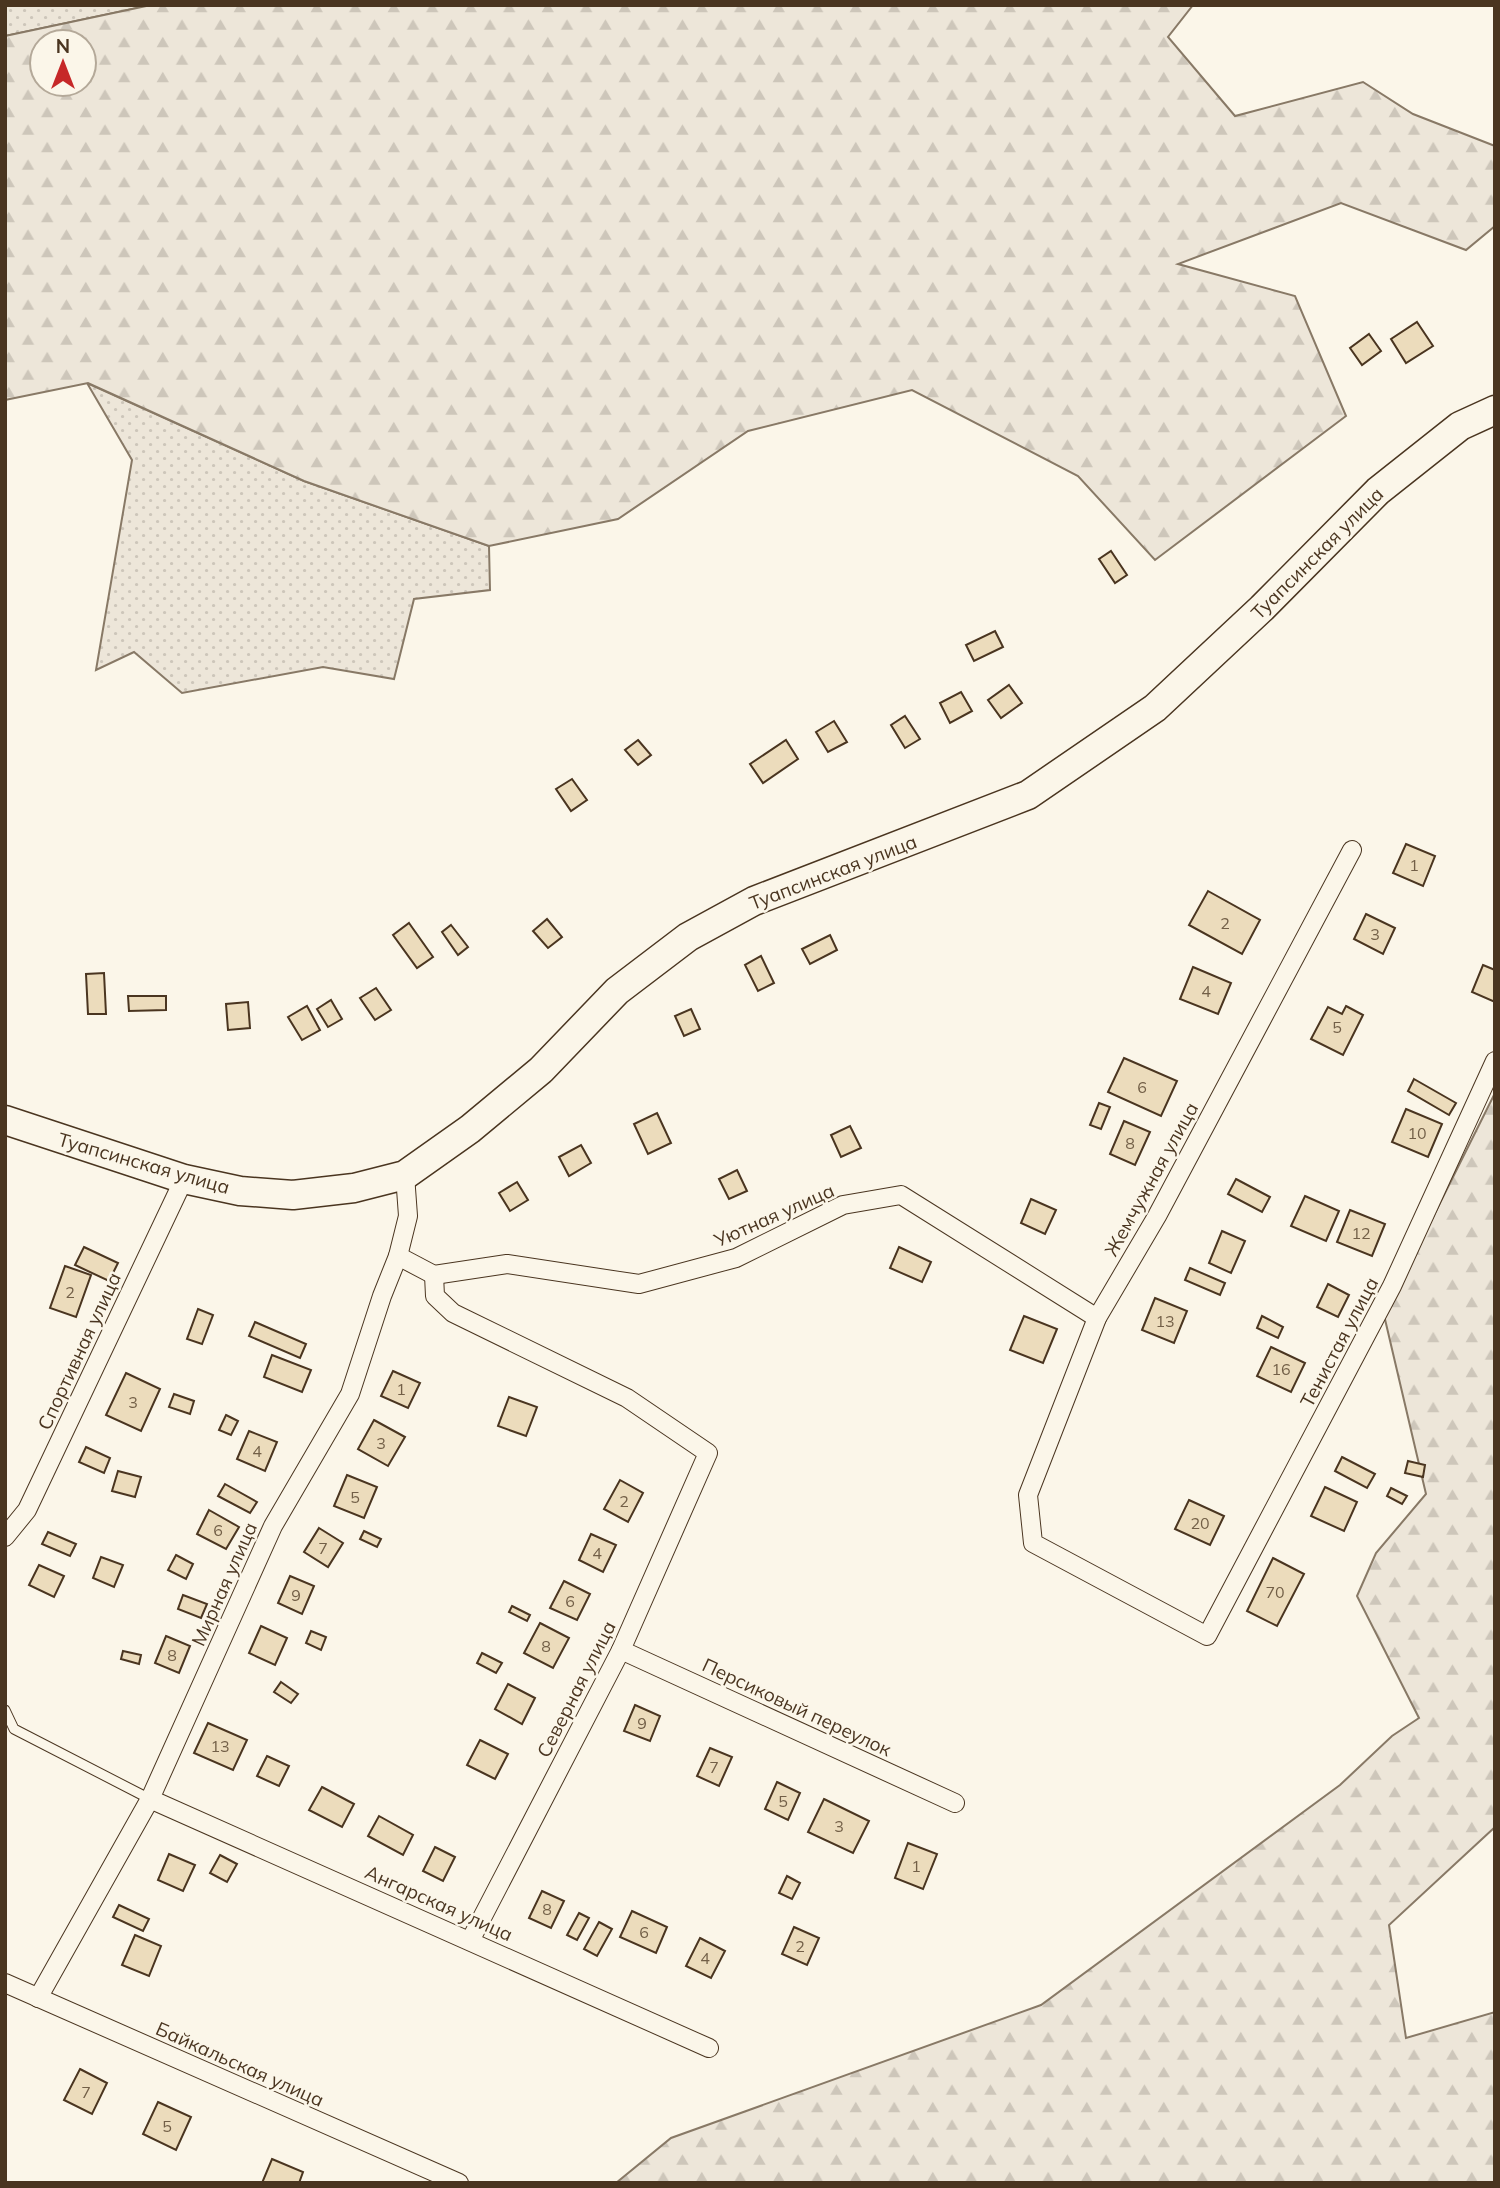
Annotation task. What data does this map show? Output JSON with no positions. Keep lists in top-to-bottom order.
{
  "streets": {
    "main road": ["Туапсинская улица"],
    "street": [
      "Жемчужная улица",
      "Уютная улица",
      "Тенистая улица",
      "Спортивная улица",
      "Мирная улица",
      "Северная улица",
      "Персиковый переулок",
      "Ангарская улица",
      "Байкальская улица"
    ]
  },
  "crossings": [
    ["Туапсинская улица", "Спортивная улица"],
    ["Туапсинская улица", "Мирная улица"],
    ["Жемчужная улица", "Уютная улица"],
    ["Жемчужная улица", "Тенистая улица"],
    ["Уютная улица", "Северная улица"],
    ["Мирная улица", "Ангарская улица"],
    ["Мирная улица", "Байкальская улица"],
    ["Северная улица", "Персиковый переулок"],
    ["Северная улица", "Ангарская улица"]
  ],
  "house_numbers": [
    "1",
    "2",
    "3",
    "4",
    "5",
    "6",
    "10",
    "8",
    "12",
    "2",
    "13",
    "16",
    "1",
    "3",
    "3",
    "4",
    "5",
    "2",
    "20",
    "6",
    "7",
    "4",
    "70",
    "9",
    "6",
    "8",
    "8",
    "9",
    "13",
    "7",
    "5",
    "3",
    "1",
    "8",
    "6",
    "2",
    "4",
    "7",
    "5"
  ],
  "north": "top"
}
